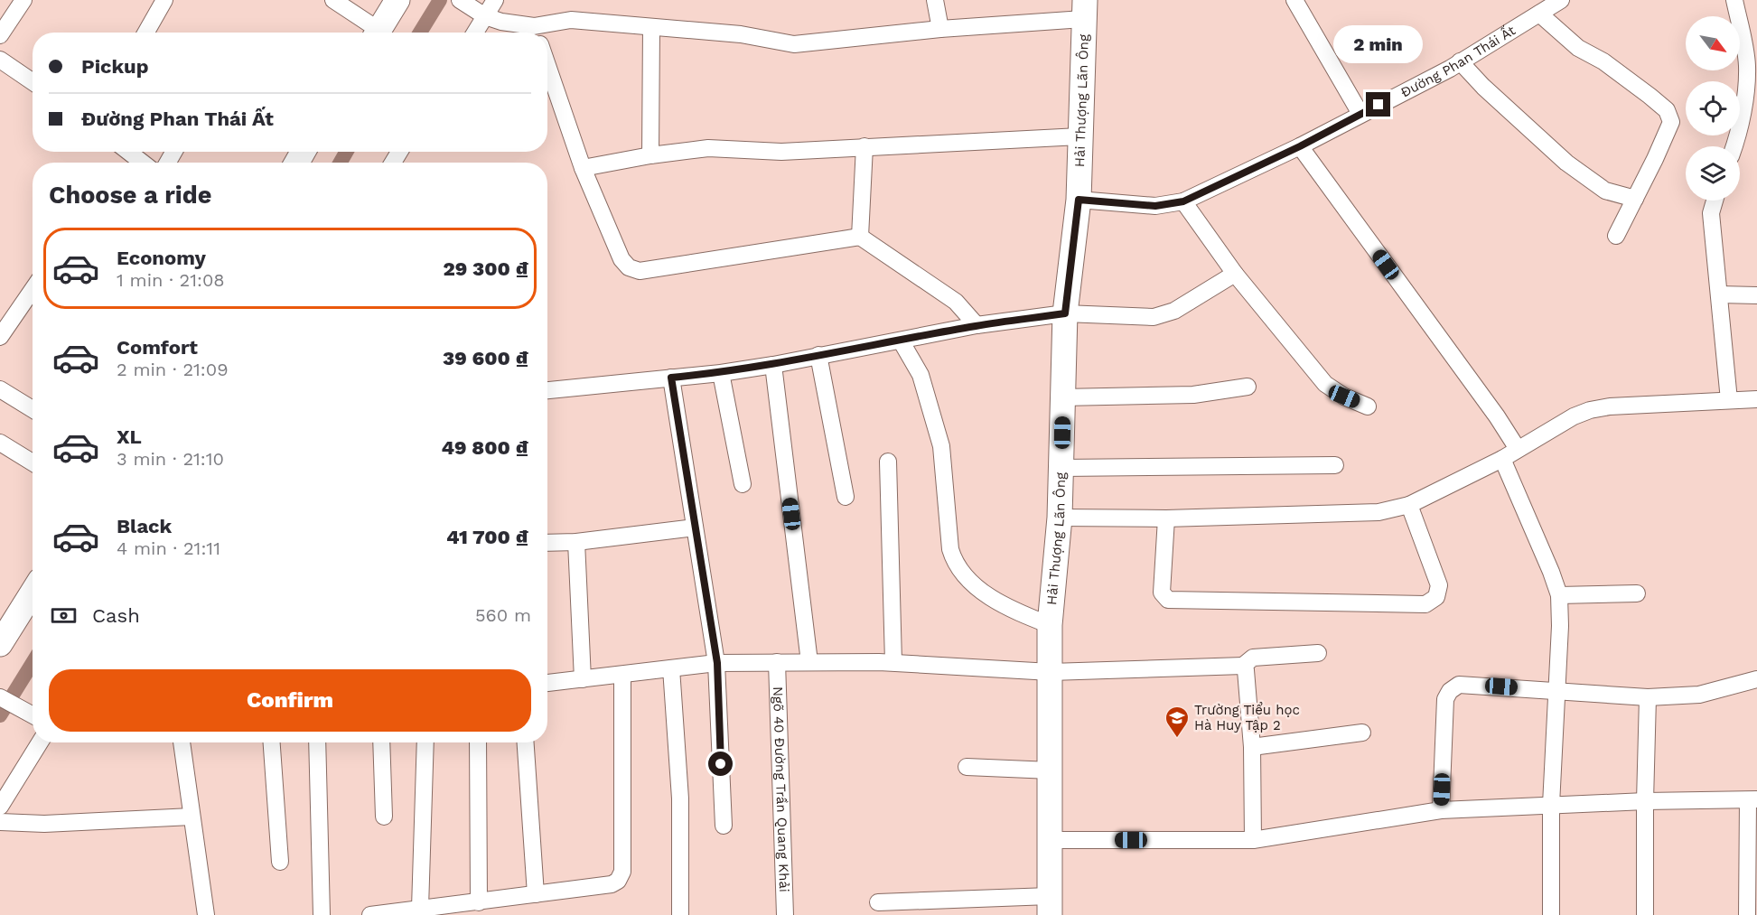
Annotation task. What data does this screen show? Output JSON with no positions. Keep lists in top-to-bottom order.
{
  "streets": {
    "street": ["Đường Phan Thái Ất", "Hải Thượng Lãn Ông", "Ngõ 40 Đường Trần Quang Khải"]
  },
  "crossings": [
    ["Đường Phan Thái Ất", "Hải Thượng Lãn Ông"]
  ],
  "places": {
    "school or university": ["Trường Tiểu học Hà Huy Tập 2"]
  },
  "north": "bottom right",
  "page": {
    "bubble": "2 min",
    "banner": ["Pickup", "Đường Phan Thái Ất"],
    "heading": "Choose a ride",
    "list": [
      {
        "name": "Economy",
        "note": "1 min · 21:08",
        "value": "29 300 ₫"
      },
      {
        "name": "Comfort",
        "note": "2 min · 21:09",
        "value": "39 600 ₫"
      },
      {
        "name": "XL",
        "note": "3 min · 21:10",
        "value": "49 800 ₫"
      },
      {
        "name": "Black",
        "note": "4 min · 21:11",
        "value": "41 700 ₫"
      }
    ],
    "pay": ["Cash", "560 m"],
    "buttons": "Confirm"
  }
}
